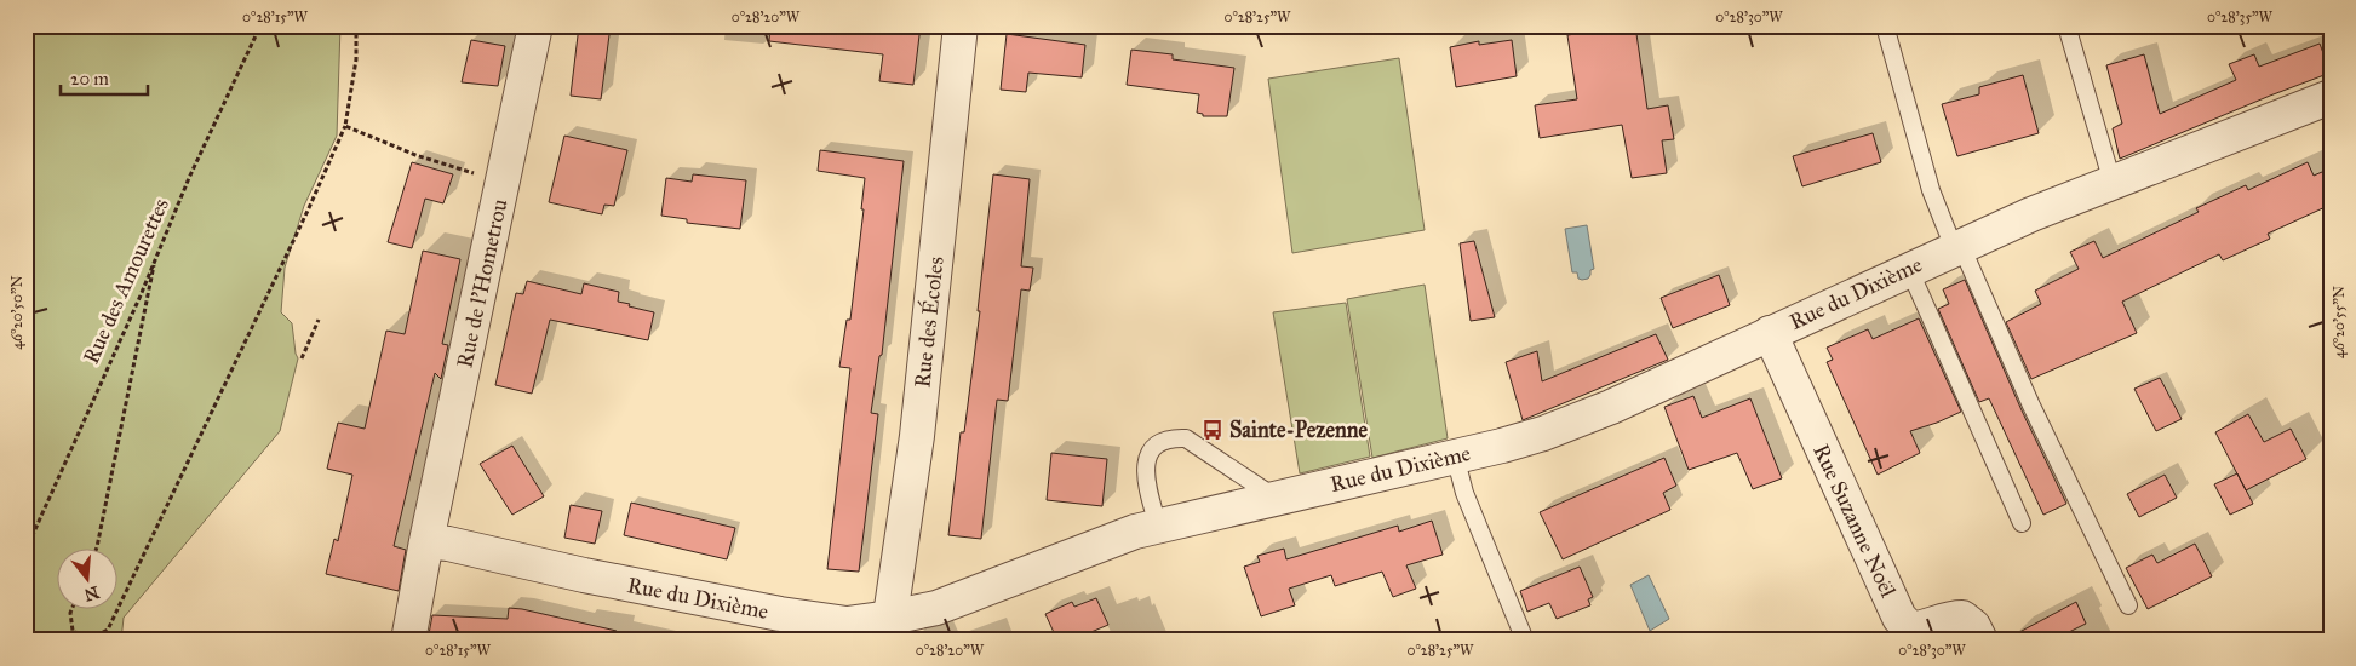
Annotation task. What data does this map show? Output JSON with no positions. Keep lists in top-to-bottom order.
{
  "streets": {
    "street": [
      "Rue de l'Hometrou",
      "Rue du Dixième",
      "Rue des Écoles",
      "Rue Suzanne Noël"
    ],
    "path": ["Rue des Amourettes"]
  },
  "crossings": [
    ["Rue de l'Hometrou", "Rue du Dixième"],
    ["Rue du Dixième", "Rue des Écoles"],
    ["Rue du Dixième", "Rue Suzanne Noël"]
  ],
  "places": {
    "bus stop": ["Sainte-Pezenne"]
  },
  "scale_bar": "20 m",
  "north": "bottom",
  "coordinates": [
    "0°28'15\"W",
    "0°28'20\"W",
    "0°28'25\"W",
    "0°28'30\"W",
    "0°28'35\"W",
    "46°20'50\"N",
    "46°20'55\"N"
  ]
}
